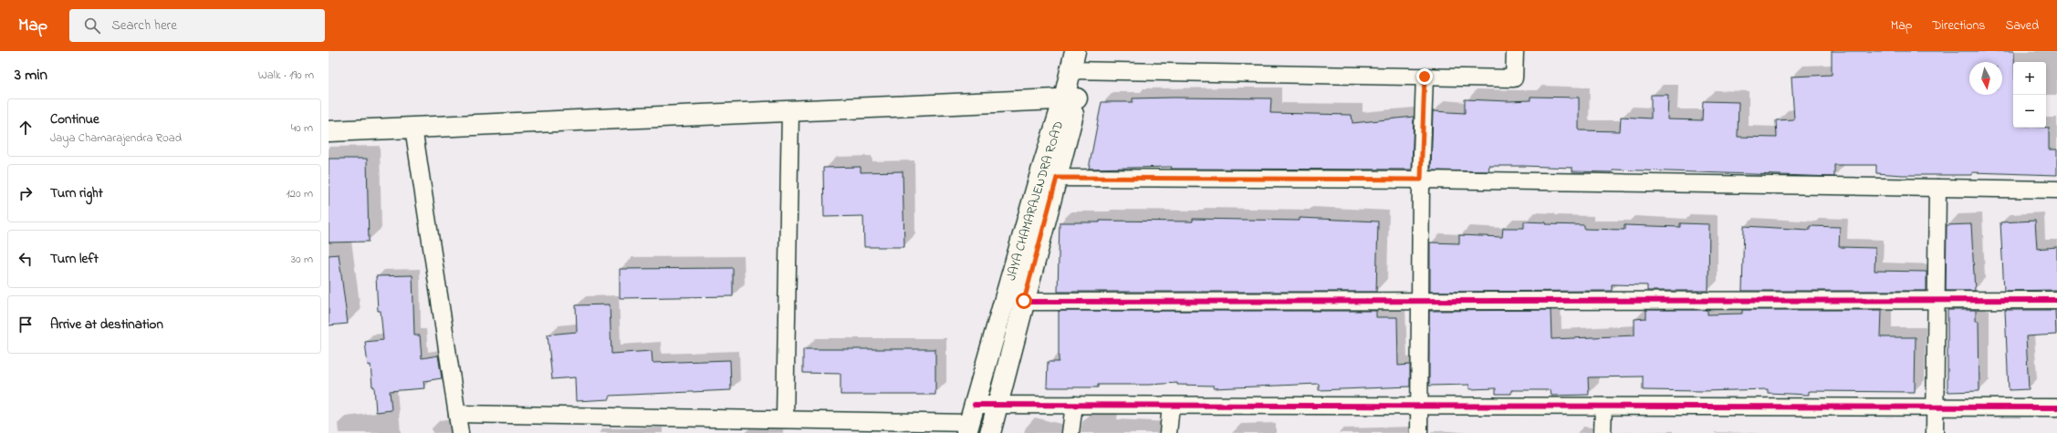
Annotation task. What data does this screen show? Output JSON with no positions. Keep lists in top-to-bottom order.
{
  "streets": {
    "street": ["JAYA CHAMARAJENDRA ROAD"]
  },
  "north": "bottom",
  "page": {
    "header": "Map",
    "search": "Search here",
    "nav": ["Map", "Directions", "Saved"],
    "heading": ["3 min", "Walk · 190 m"],
    "map_buttons": ["+", "−"],
    "list": [
      ["Continue", "Jaya Chamarajendra Road", "40 m"],
      ["Turn right", "120 m"],
      ["Turn left", "30 m"],
      "Arrive at destination"
    ]
  }
}
